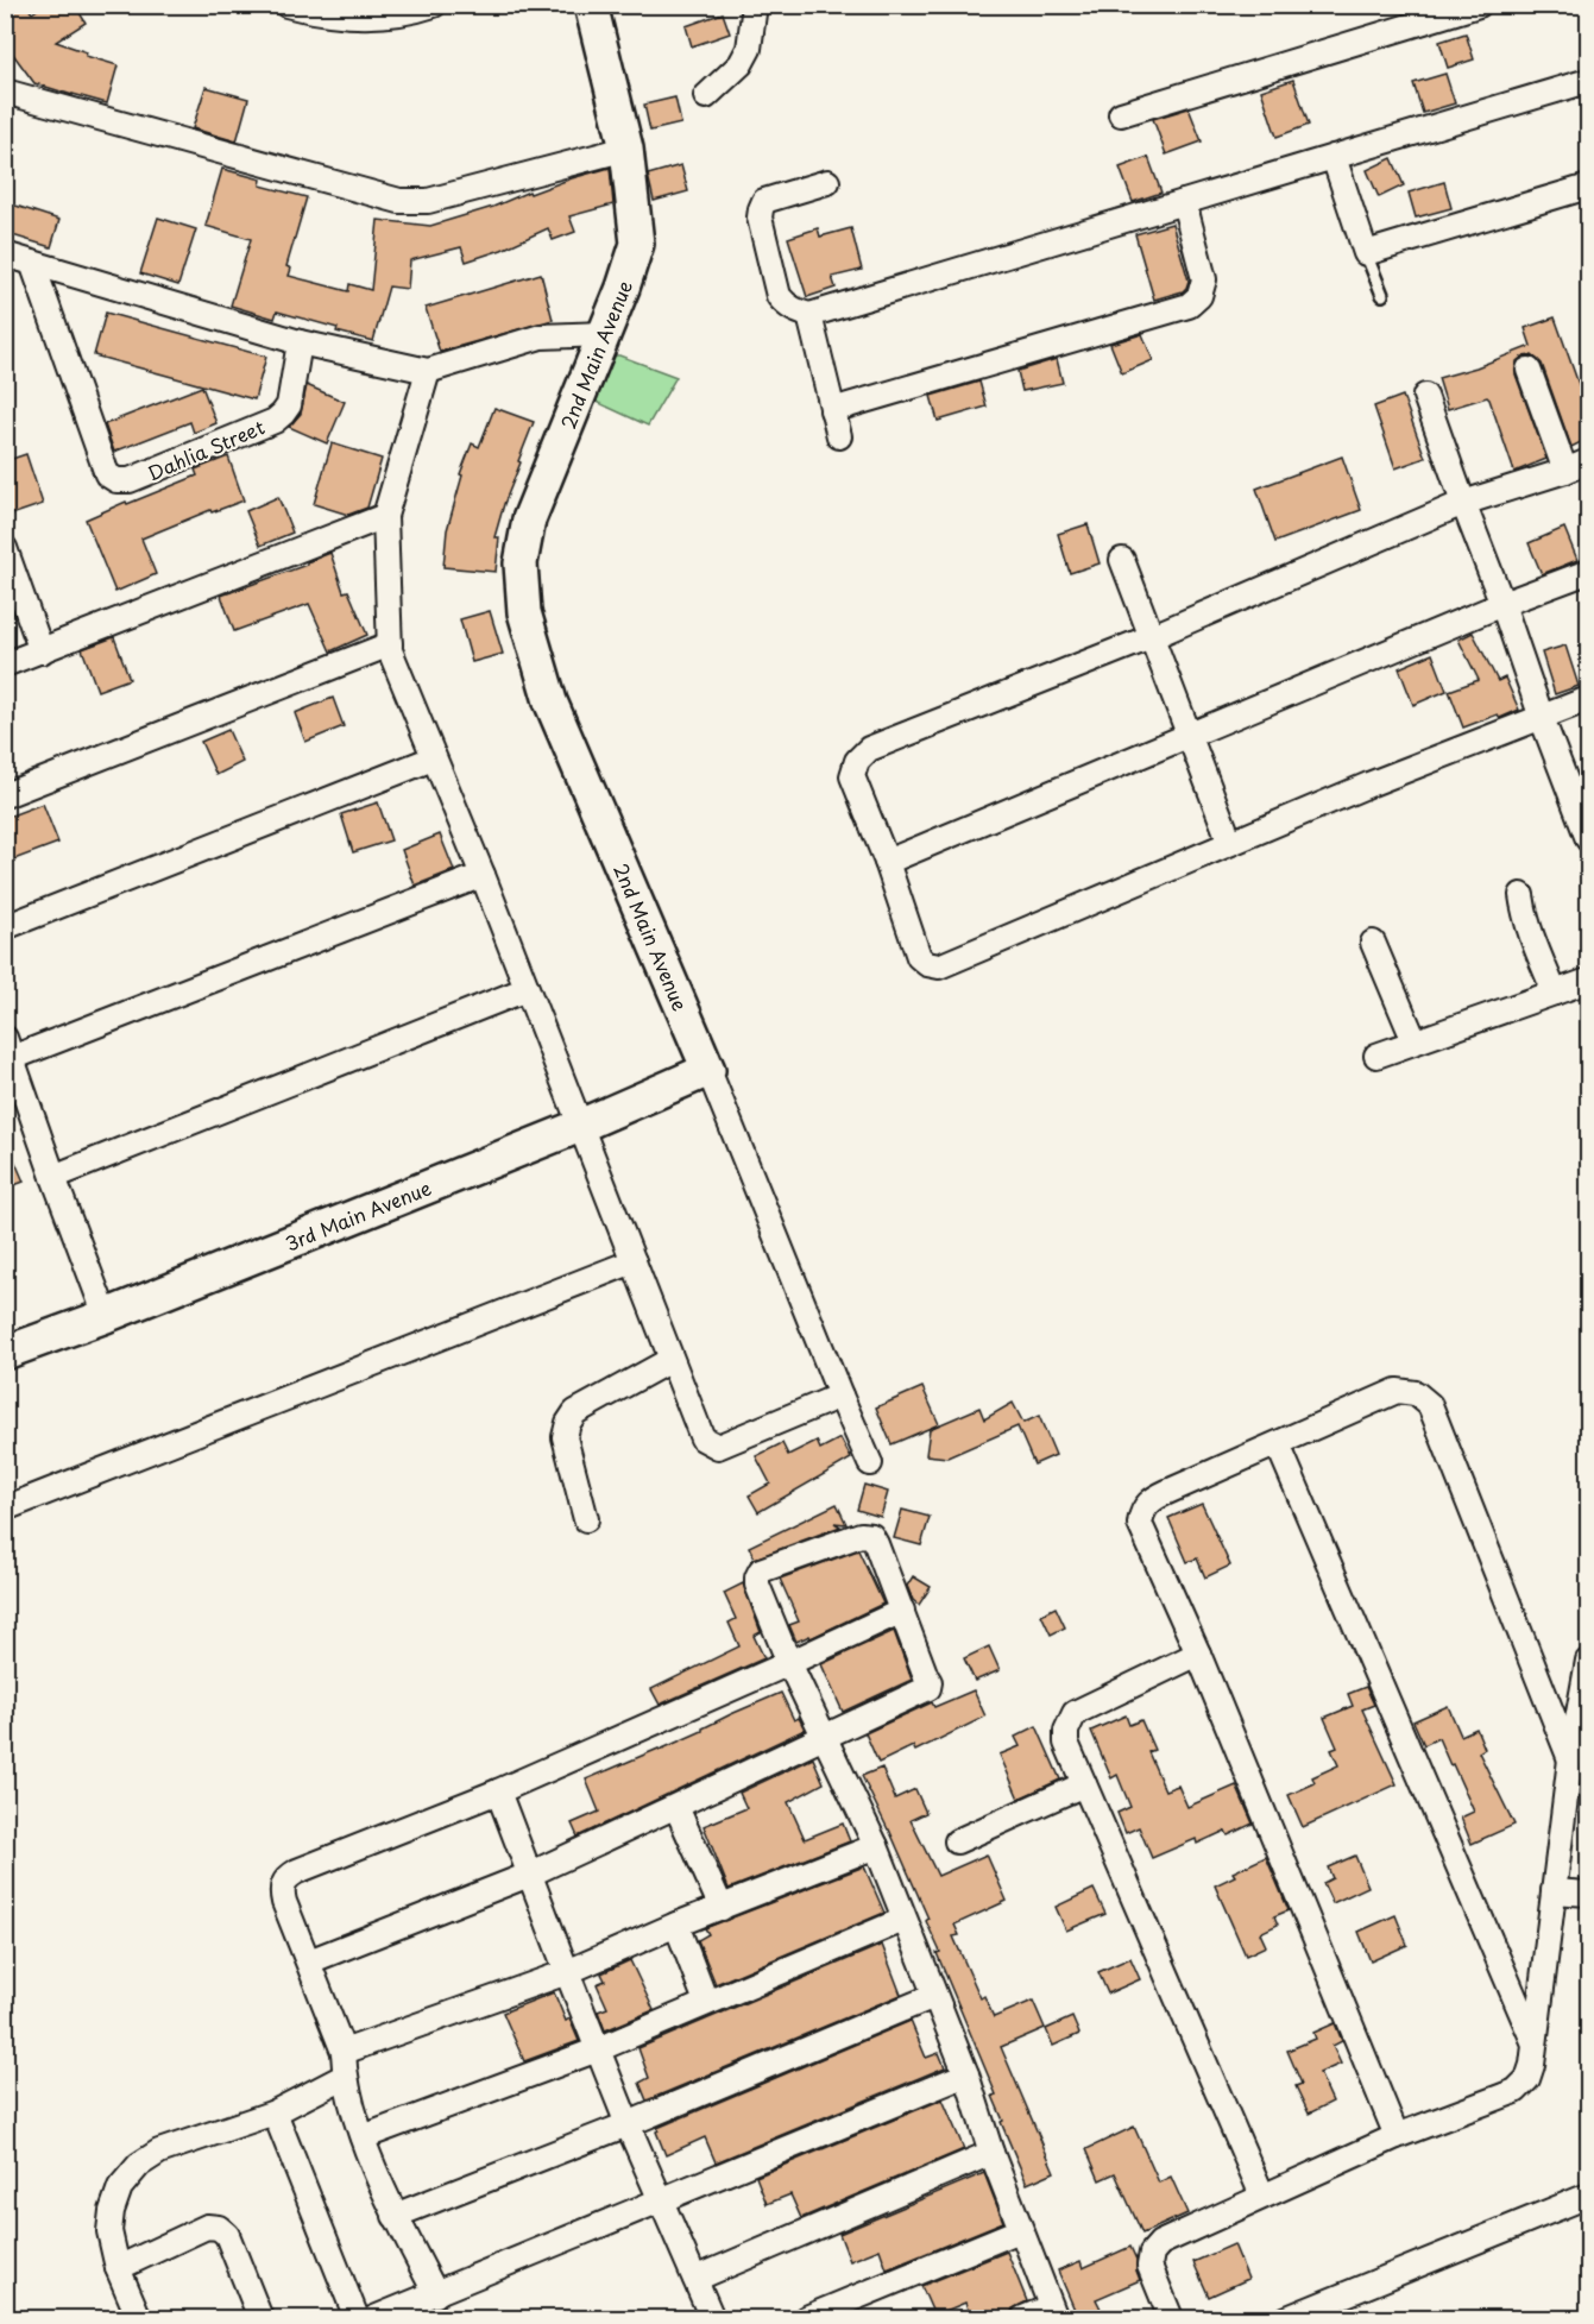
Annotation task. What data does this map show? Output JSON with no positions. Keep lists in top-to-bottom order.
{
  "streets": {
    "street": ["2nd Main Avenue", "Dahlia Street", "3rd Main Avenue"]
  },
  "crossings": [
    ["2nd Main Avenue", "3rd Main Avenue"]
  ]
}
